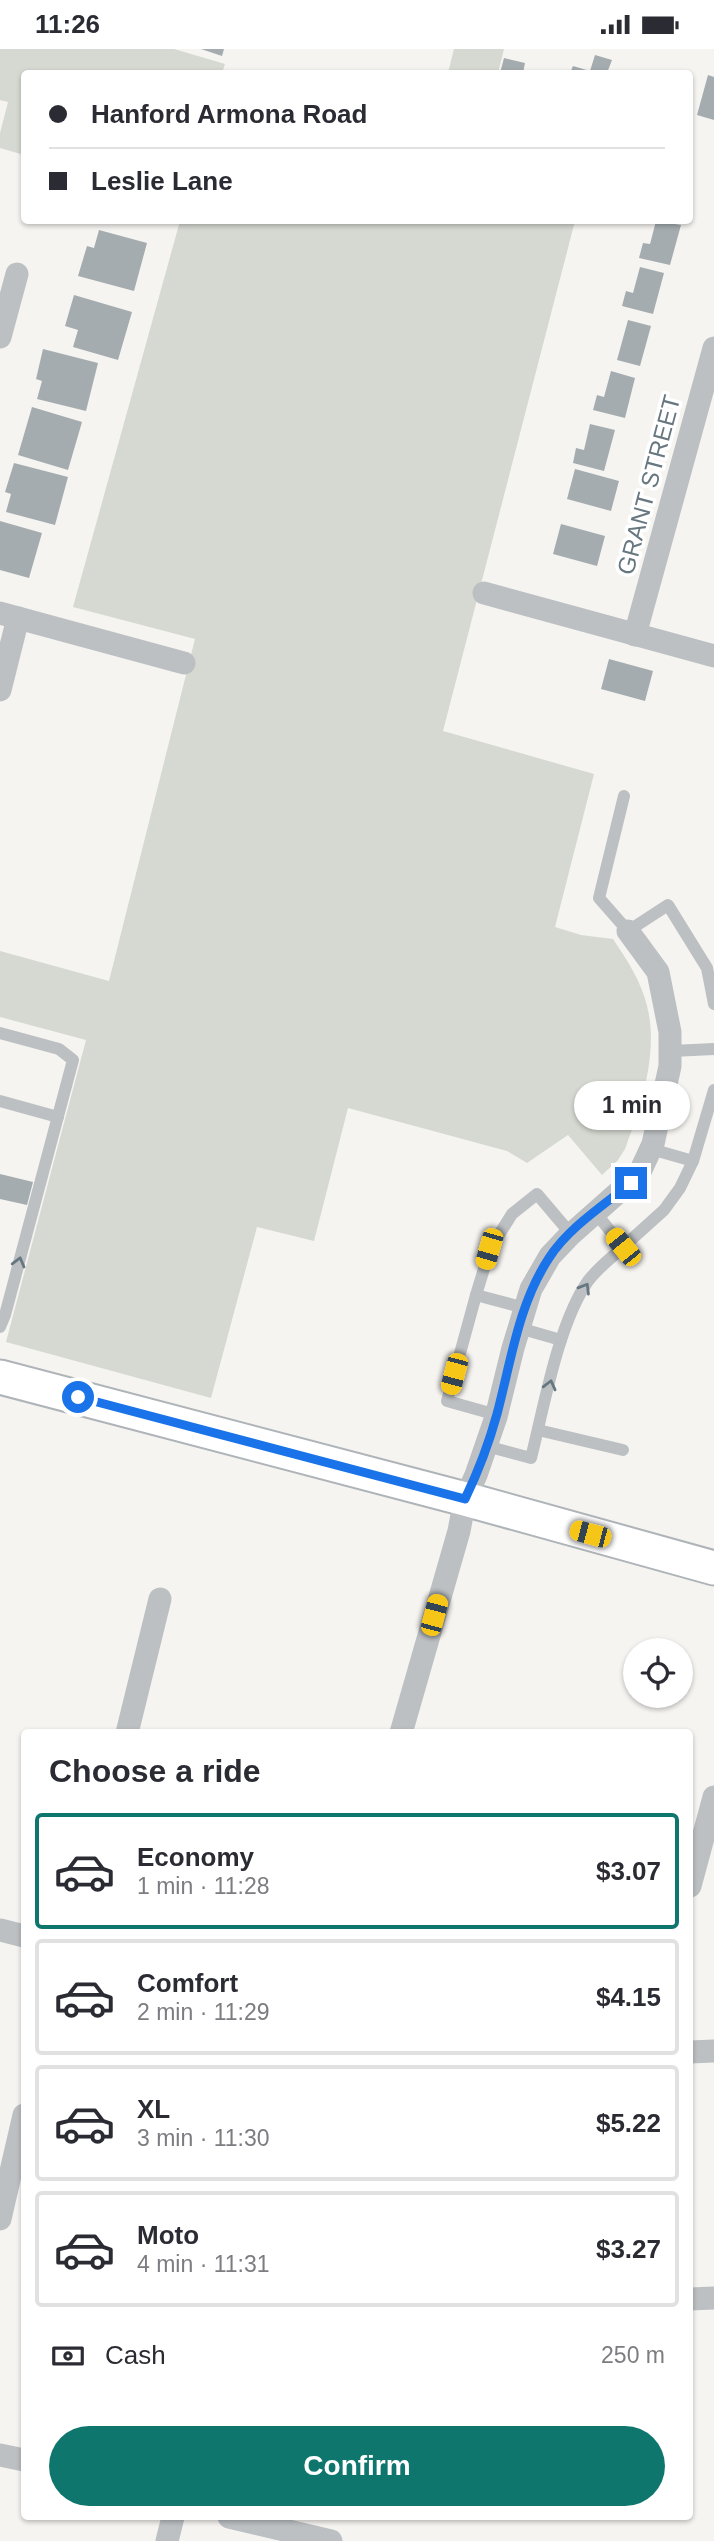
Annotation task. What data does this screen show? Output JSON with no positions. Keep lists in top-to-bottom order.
{
  "streets": {
    "street": ["GRANT STREET"]
  },
  "page": {
    "status": "11:26",
    "banner": ["Hanford Armona Road", "Leslie Lane"],
    "bubble": "1 min",
    "heading": "Choose a ride",
    "list": [
      {
        "name": "Economy",
        "note": "1 min · 11:28",
        "value": "$3.07"
      },
      {
        "name": "Comfort",
        "note": "2 min · 11:29",
        "value": "$4.15"
      },
      {
        "name": "XL",
        "note": "3 min · 11:30",
        "value": "$5.22"
      },
      {
        "name": "Moto",
        "note": "4 min · 11:31",
        "value": "$3.27"
      }
    ],
    "pay": ["Cash", "250 m"],
    "buttons": "Confirm"
  }
}
